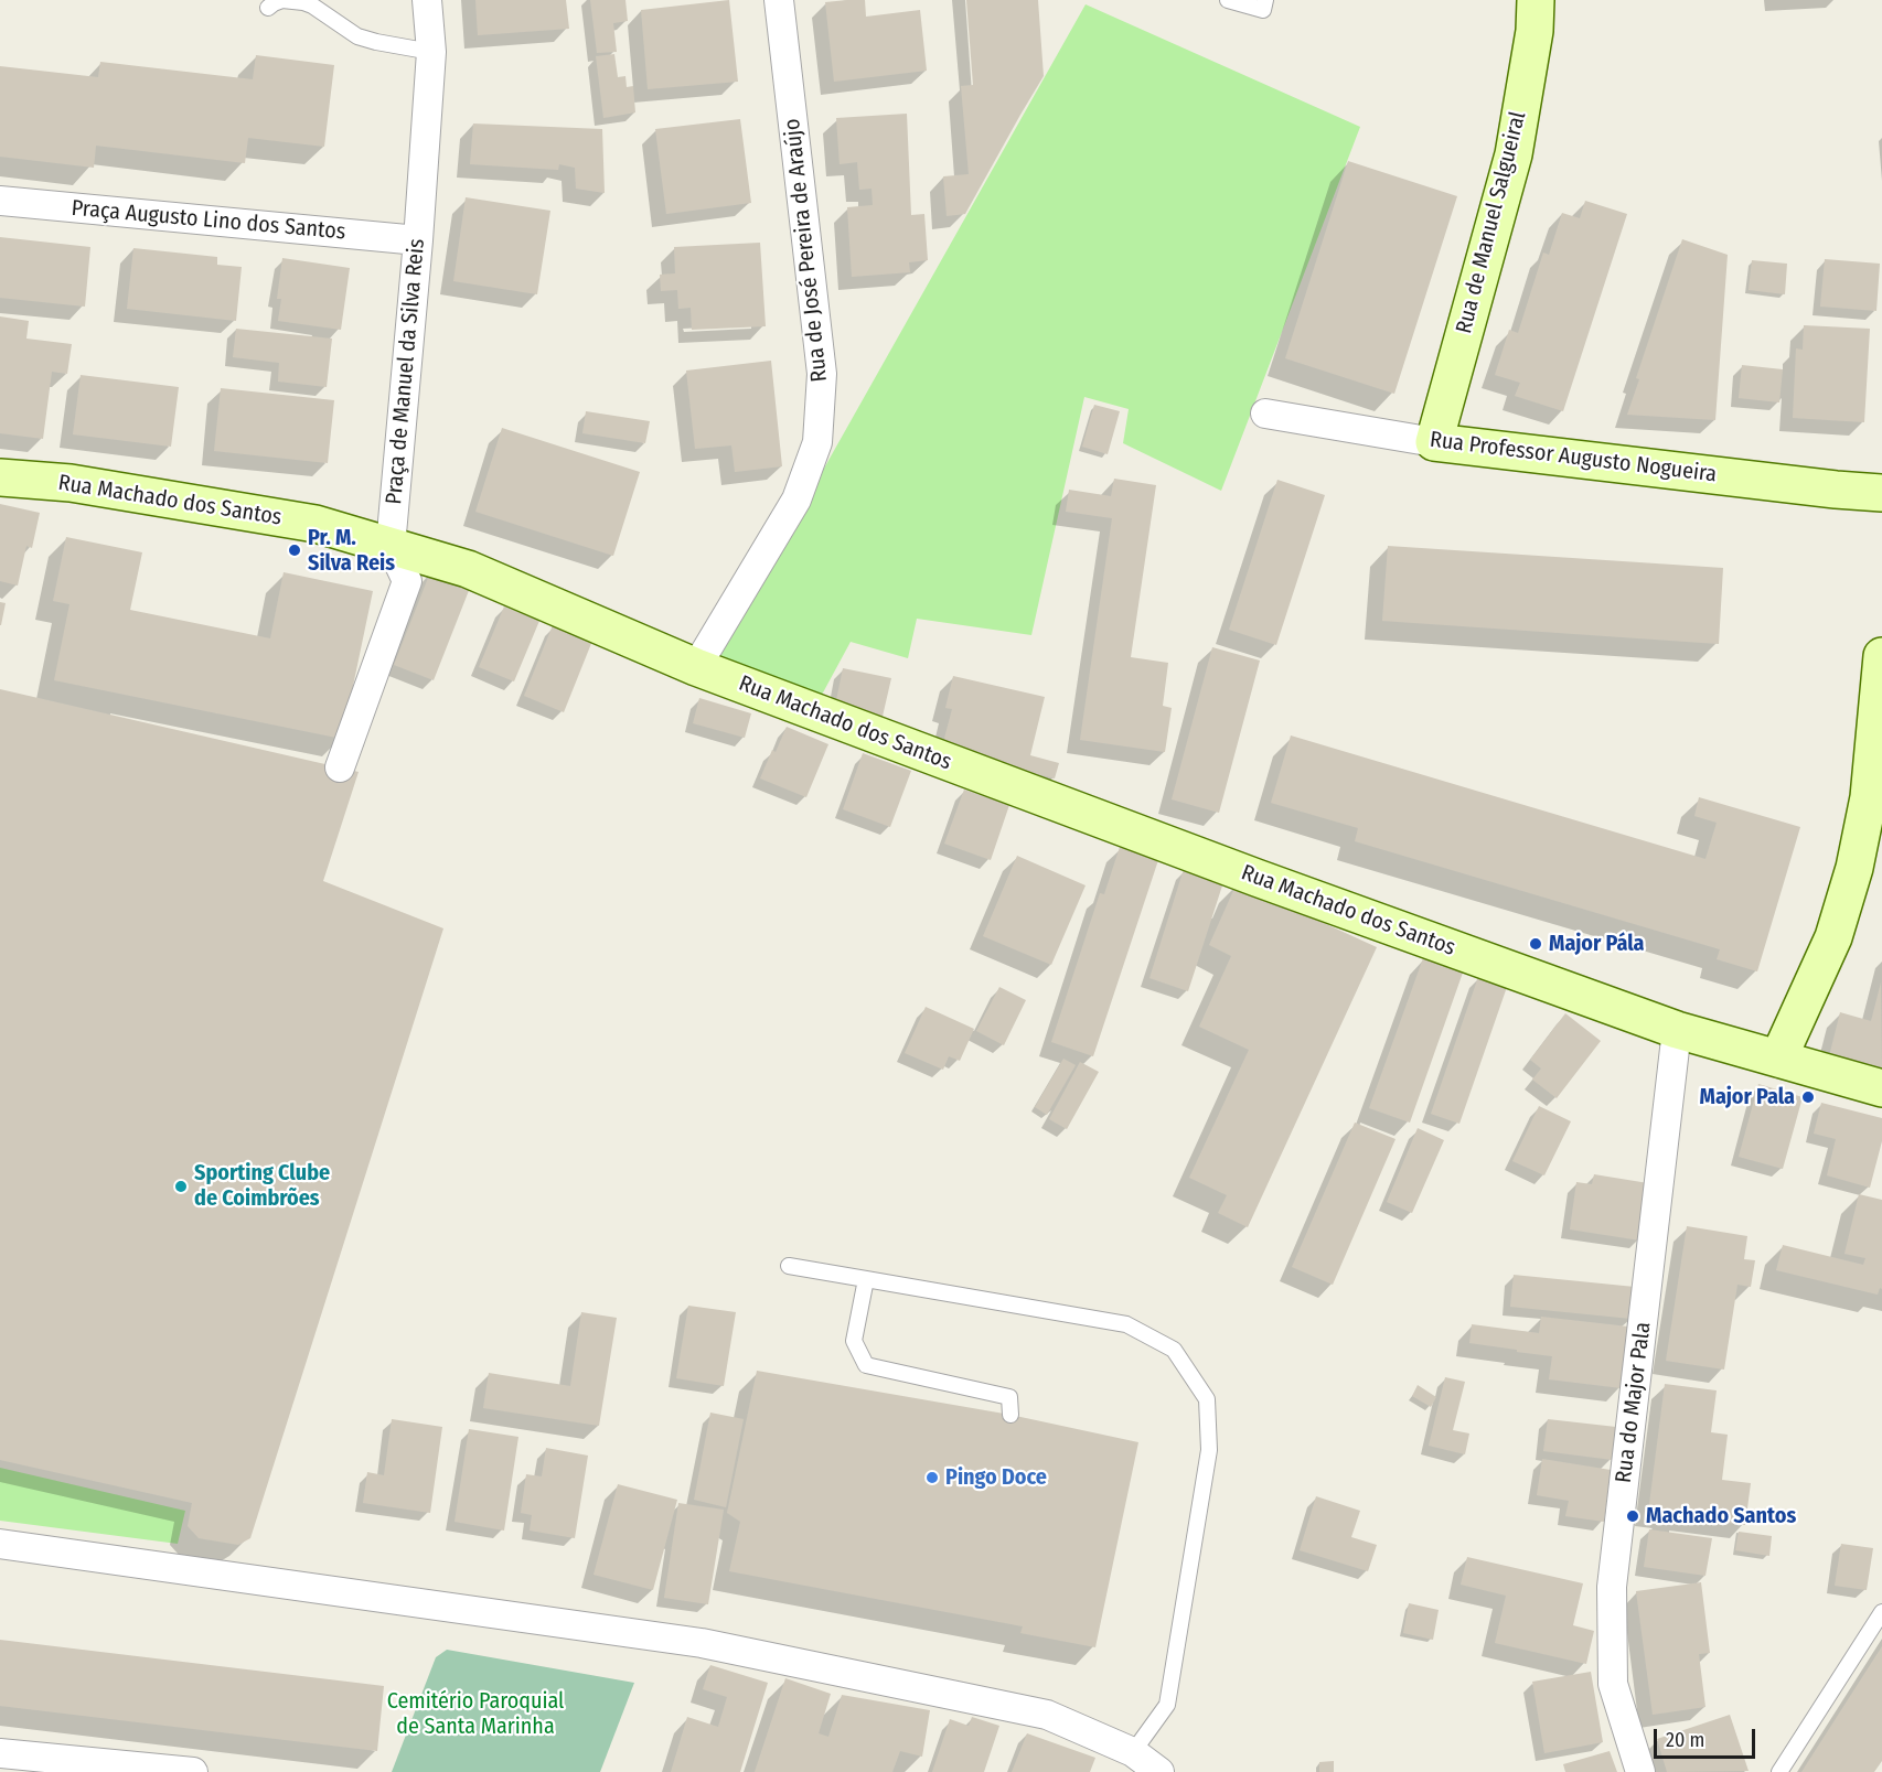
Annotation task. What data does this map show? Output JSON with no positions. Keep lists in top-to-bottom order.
{
  "streets": {
    "street": [
      "Praça Augusto Lino dos Santos",
      "Rua de Manuel Salgueiral",
      "Rua de José Pereira de Araújo",
      "Praça de Manuel da Silva Reis",
      "Rua Professor Augusto Nogueira",
      "Rua Machado dos Santos",
      "Rua do Major Pala"
    ]
  },
  "crossings": [
    ["Praça Augusto Lino dos Santos", "Praça de Manuel da Silva Reis"],
    ["Rua de Manuel Salgueiral", "Rua Professor Augusto Nogueira"],
    ["Rua de José Pereira de Araújo", "Rua Machado dos Santos"],
    ["Praça de Manuel da Silva Reis", "Rua Machado dos Santos"],
    ["Rua Machado dos Santos", "Rua do Major Pala"]
  ],
  "parks": ["Cemitério Paroquial de Santa Marinha"],
  "places": [
    "Pr. M. Silva Reis",
    "Major Pála",
    "Major Pala",
    "Sporting Clube de Coimbrões",
    "Pingo Doce",
    "Machado Santos"
  ],
  "scale_bar": "20 m"
}
